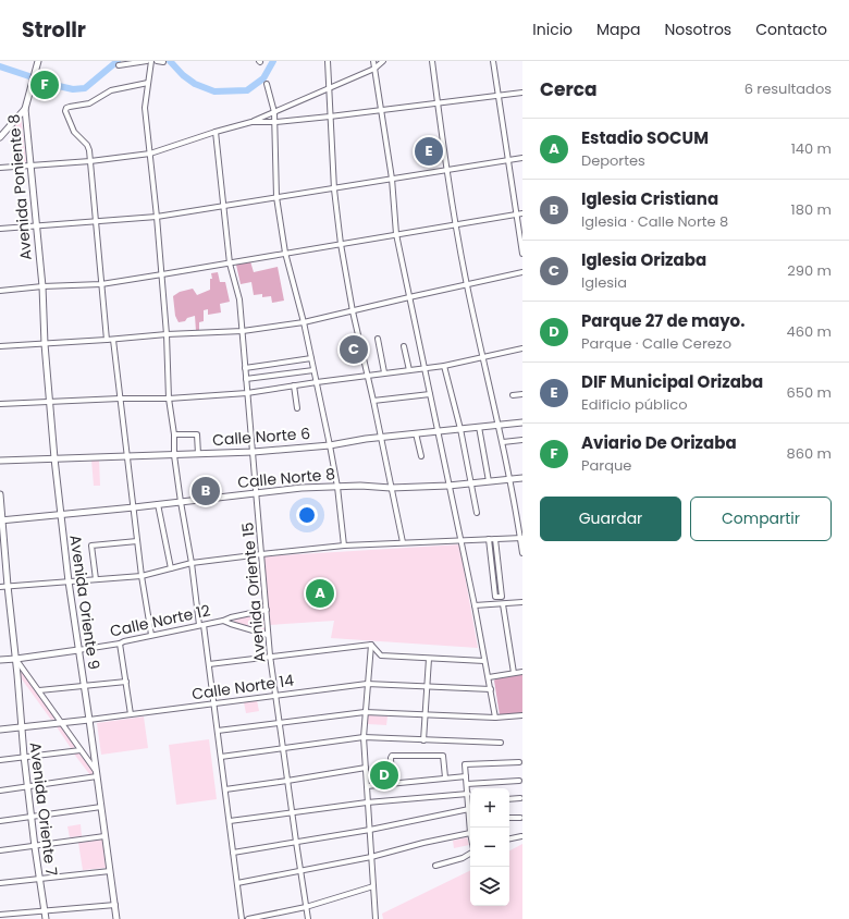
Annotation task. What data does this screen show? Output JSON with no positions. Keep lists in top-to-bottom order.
{
  "streets": {
    "street": [
      "Avenida Poniente 8",
      "Calle Norte 6",
      "Calle Norte 8",
      "Avenida Oriente 15",
      "Avenida Oriente 9",
      "Calle Norte 12",
      "Calle Norte 14",
      "Avenida Oriente 7"
    ]
  },
  "crossings": [
    ["Avenida Poniente 8", "Avenida Oriente 9"],
    ["Calle Norte 6", "Avenida Oriente 15"],
    ["Calle Norte 6", "Avenida Oriente 9"],
    ["Calle Norte 8", "Avenida Oriente 15"],
    ["Calle Norte 8", "Avenida Oriente 9"],
    ["Calle Norte 8", "Avenida Oriente 7"],
    ["Avenida Oriente 15", "Calle Norte 12"],
    ["Avenida Oriente 15", "Calle Norte 14"],
    ["Avenida Oriente 9", "Calle Norte 12"],
    ["Avenida Oriente 9", "Calle Norte 14"],
    ["Calle Norte 12", "Avenida Oriente 7"],
    ["Calle Norte 14", "Avenida Oriente 7"]
  ],
  "page": {
    "header": "Strollr",
    "nav": [
      "Inicio",
      "Mapa",
      "Nosotros",
      "Contacto"
    ],
    "heading": ["Cerca", "6 resultados"],
    "pins": [
      "F",
      "E",
      "C",
      "B",
      "A",
      "D"
    ],
    "list": [
      {
        "mark": "A",
        "name": "Estadio SOCUM",
        "note": "Deportes",
        "value": "140 m"
      },
      {
        "mark": "B",
        "name": "Iglesia Cristiana",
        "note": "Iglesia · Calle Norte 8",
        "value": "180 m"
      },
      {
        "mark": "C",
        "name": "Iglesia Orizaba",
        "note": "Iglesia",
        "value": "290 m"
      },
      {
        "mark": "D",
        "name": "Parque 27 de mayo.",
        "note": "Parque · Calle Cerezo",
        "value": "460 m"
      },
      {
        "mark": "E",
        "name": "DIF Municipal Orizaba",
        "note": "Edificio público",
        "value": "650 m"
      },
      {
        "mark": "F",
        "name": "Aviario De Orizaba",
        "note": "Parque",
        "value": "860 m"
      }
    ],
    "buttons": ["Guardar", "Compartir"],
    "map_buttons": ["+", "−"]
  }
}
